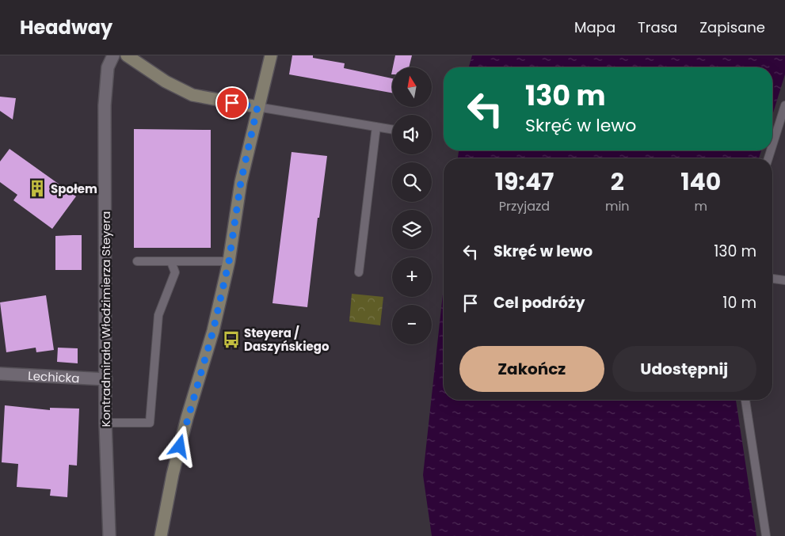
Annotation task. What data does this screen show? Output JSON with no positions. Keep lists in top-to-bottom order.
{
  "streets": {
    "street": ["Kontradmirała Włodzimierza Steyera", "Lechicka"]
  },
  "crossings": [
    ["Kontradmirała Włodzimierza Steyera", "Lechicka"]
  ],
  "places": {
    "building": ["Społem"],
    "bus stop": ["Steyera / Daszyńskiego"]
  },
  "north": "top",
  "page": {
    "header": "Headway",
    "nav": ["Mapa", "Trasa", "Zapisane"],
    "map_buttons": ["+", "−"],
    "turn": ["130 m", "Skręć w lewo"],
    "eta": [
      "19:47",
      "Przyjazd",
      "2",
      "min",
      "140",
      "m"
    ],
    "list": [
      {
        "name": "Skręć w lewo",
        "value": "130 m"
      },
      {
        "name": "Cel podróży",
        "value": "10 m"
      }
    ],
    "buttons": ["Zakończ", "Udostępnij"]
  }
}
